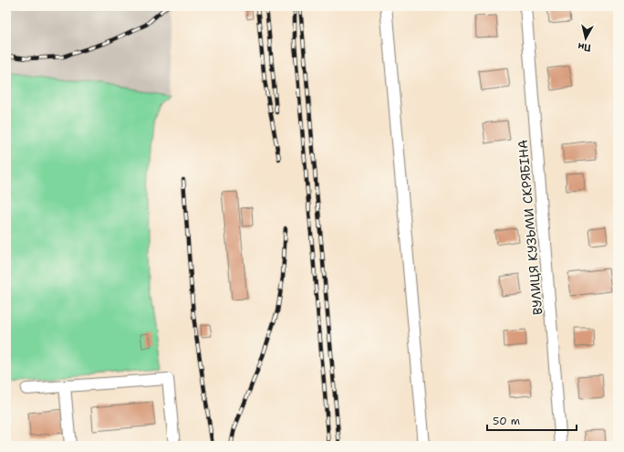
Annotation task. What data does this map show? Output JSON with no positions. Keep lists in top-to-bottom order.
{
  "streets": {
    "street": ["ВУЛИЦЯ КУЗЬМИ СКРЯБІНА"]
  },
  "scale_bar": "50 m",
  "north": "bottom"
}
